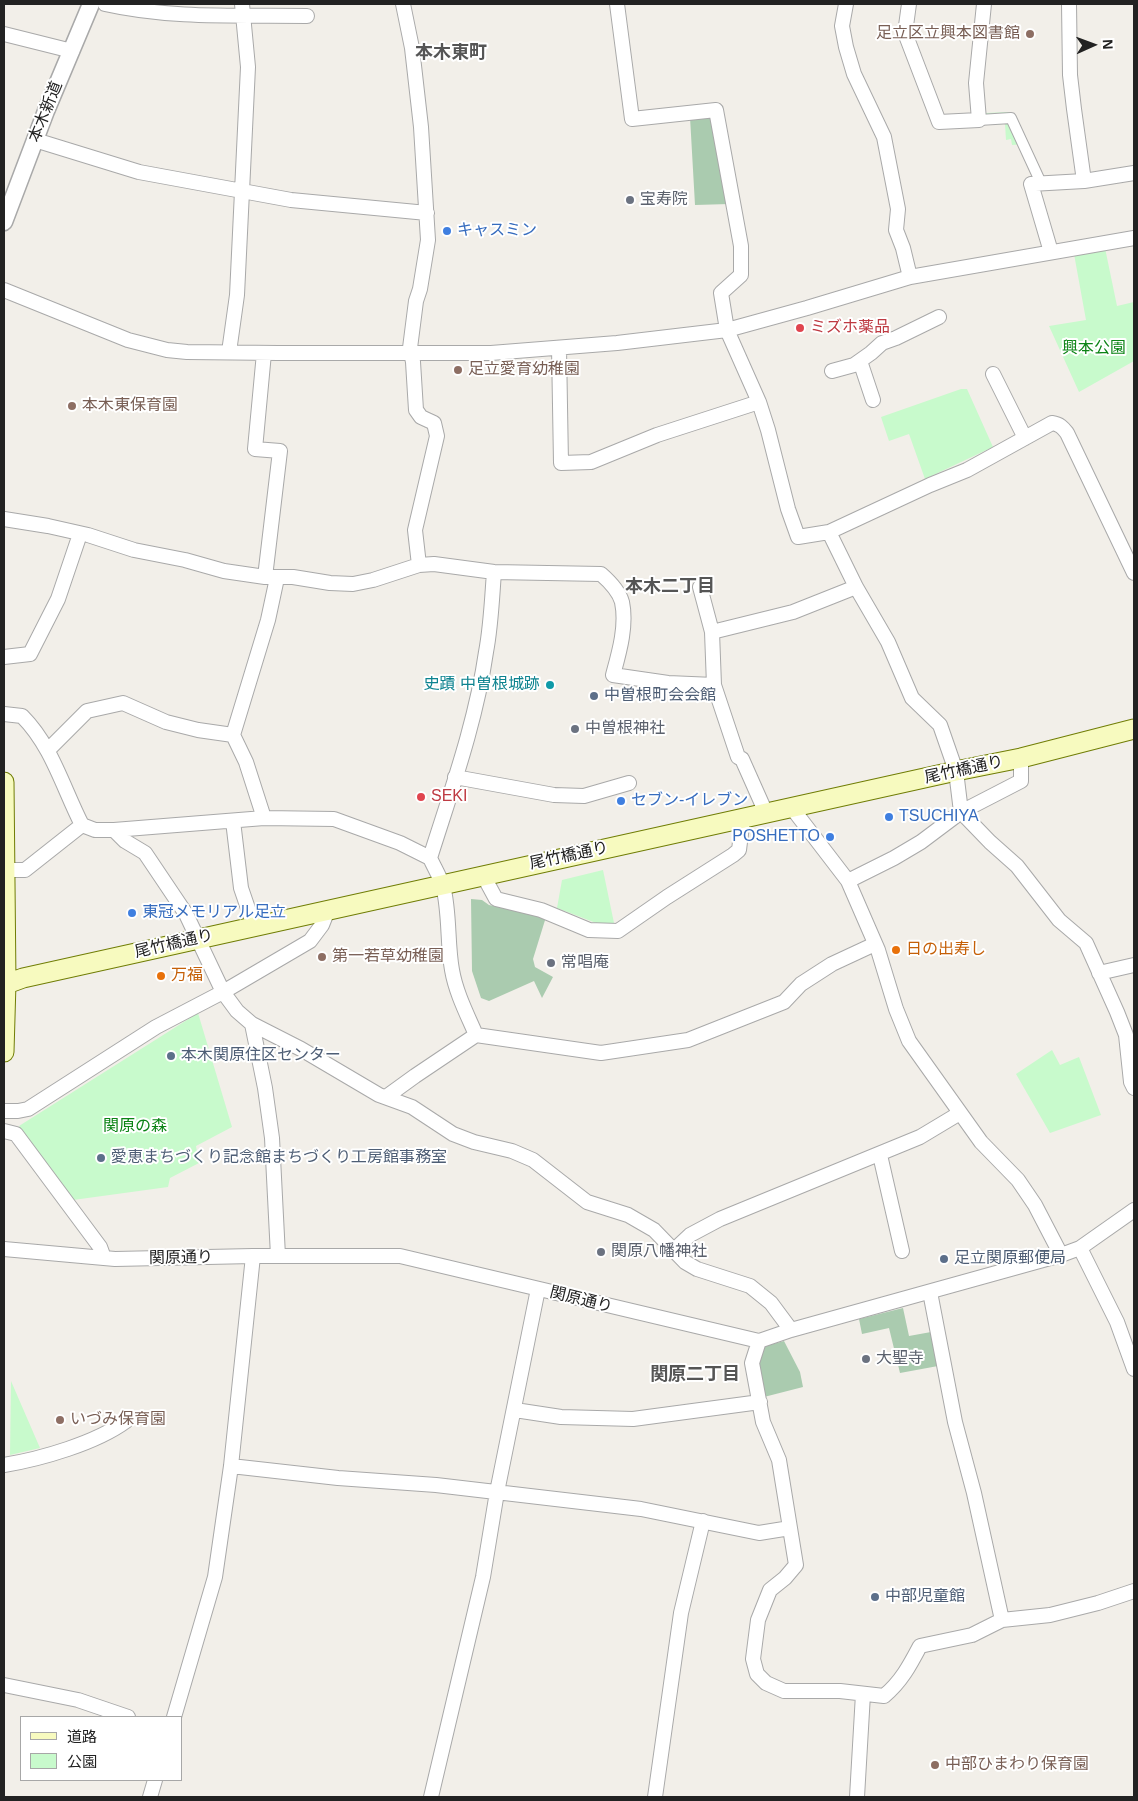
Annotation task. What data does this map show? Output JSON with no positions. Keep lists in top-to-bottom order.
{
  "streets": {
    "main road": ["尾竹橋通り"],
    "street": ["本木新道", "関原通り"]
  },
  "districts": ["本木東町", "本木二丁目", "関原二丁目"],
  "parks": ["興本公園", "関原の森"],
  "places": [
    "足立区立興本図書館",
    "宝寿院",
    "キャスミン",
    "ミズホ薬品",
    "足立愛育幼稚園",
    "本木東保育園",
    "史蹟 中曽根城跡",
    "中曽根町会会館",
    "中曽根神社",
    "SEKI",
    "セブン-イレブン",
    "TSUCHIYA",
    "POSHETTO",
    "東冠メモリアル足立",
    "日の出寿し",
    "第一若草幼稚園",
    "常唱庵",
    "万福",
    "本木関原住区センター",
    "愛恵まちづくり記念館まちづくり工房館事務室",
    "関原八幡神社",
    "足立関原郵便局",
    "大聖寺",
    "いづみ保育園",
    "中部児童館",
    "中部ひまわり保育園"
  ],
  "legend": ["道路", "公園"],
  "north": "right"
}
